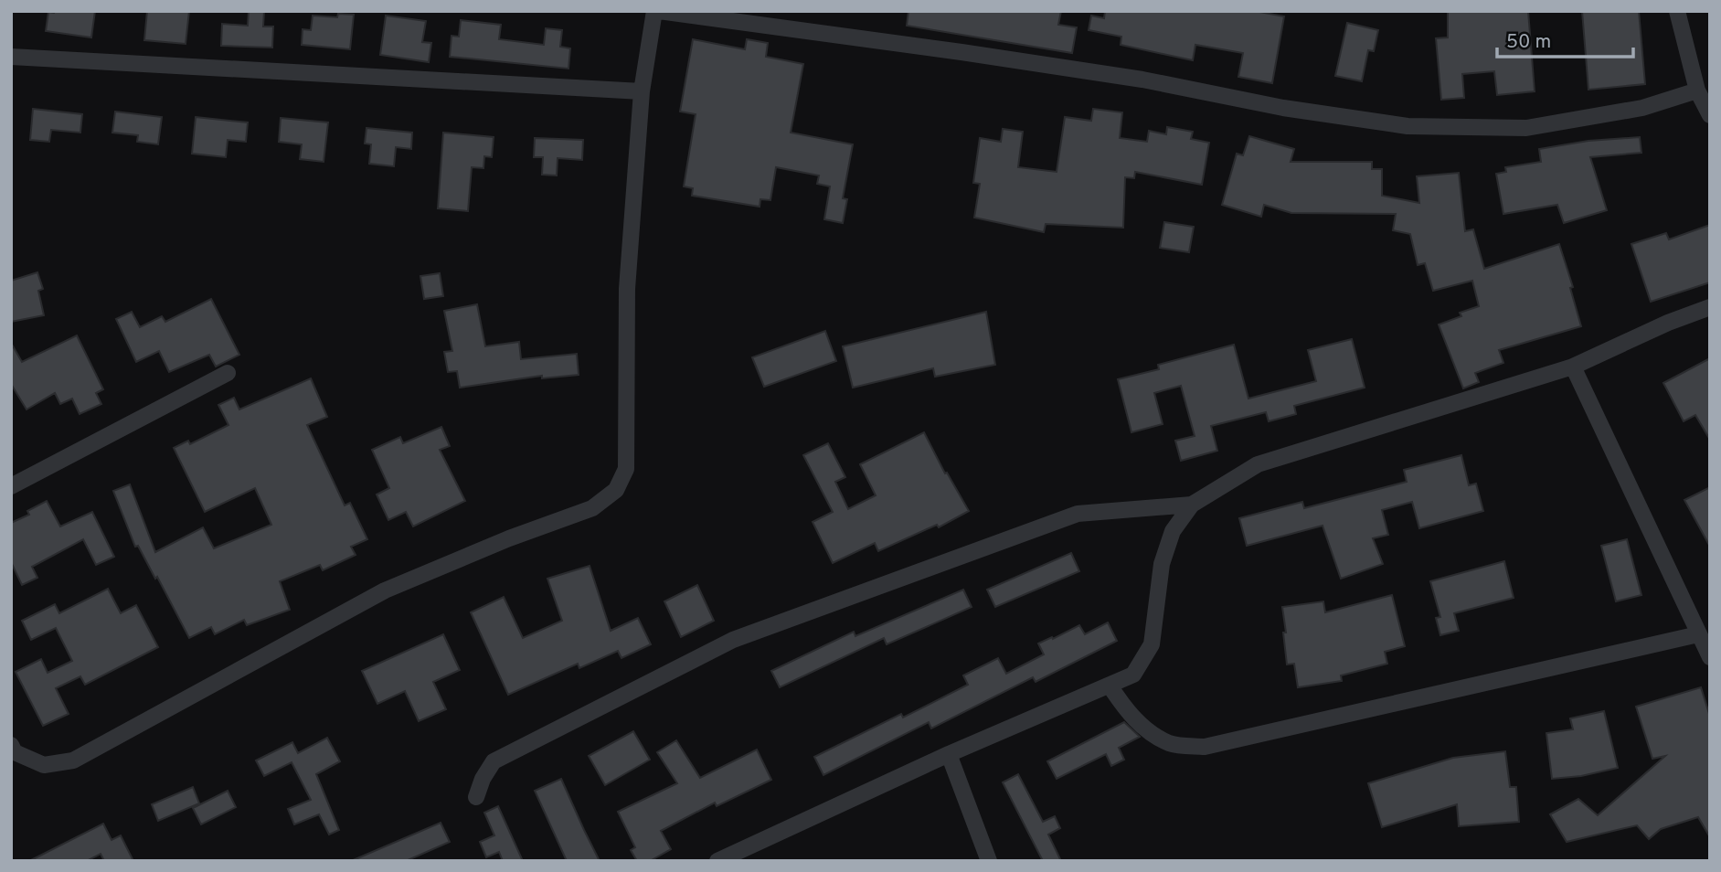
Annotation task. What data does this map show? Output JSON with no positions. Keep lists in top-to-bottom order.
{
  "scale_bar": "50 m"
}
